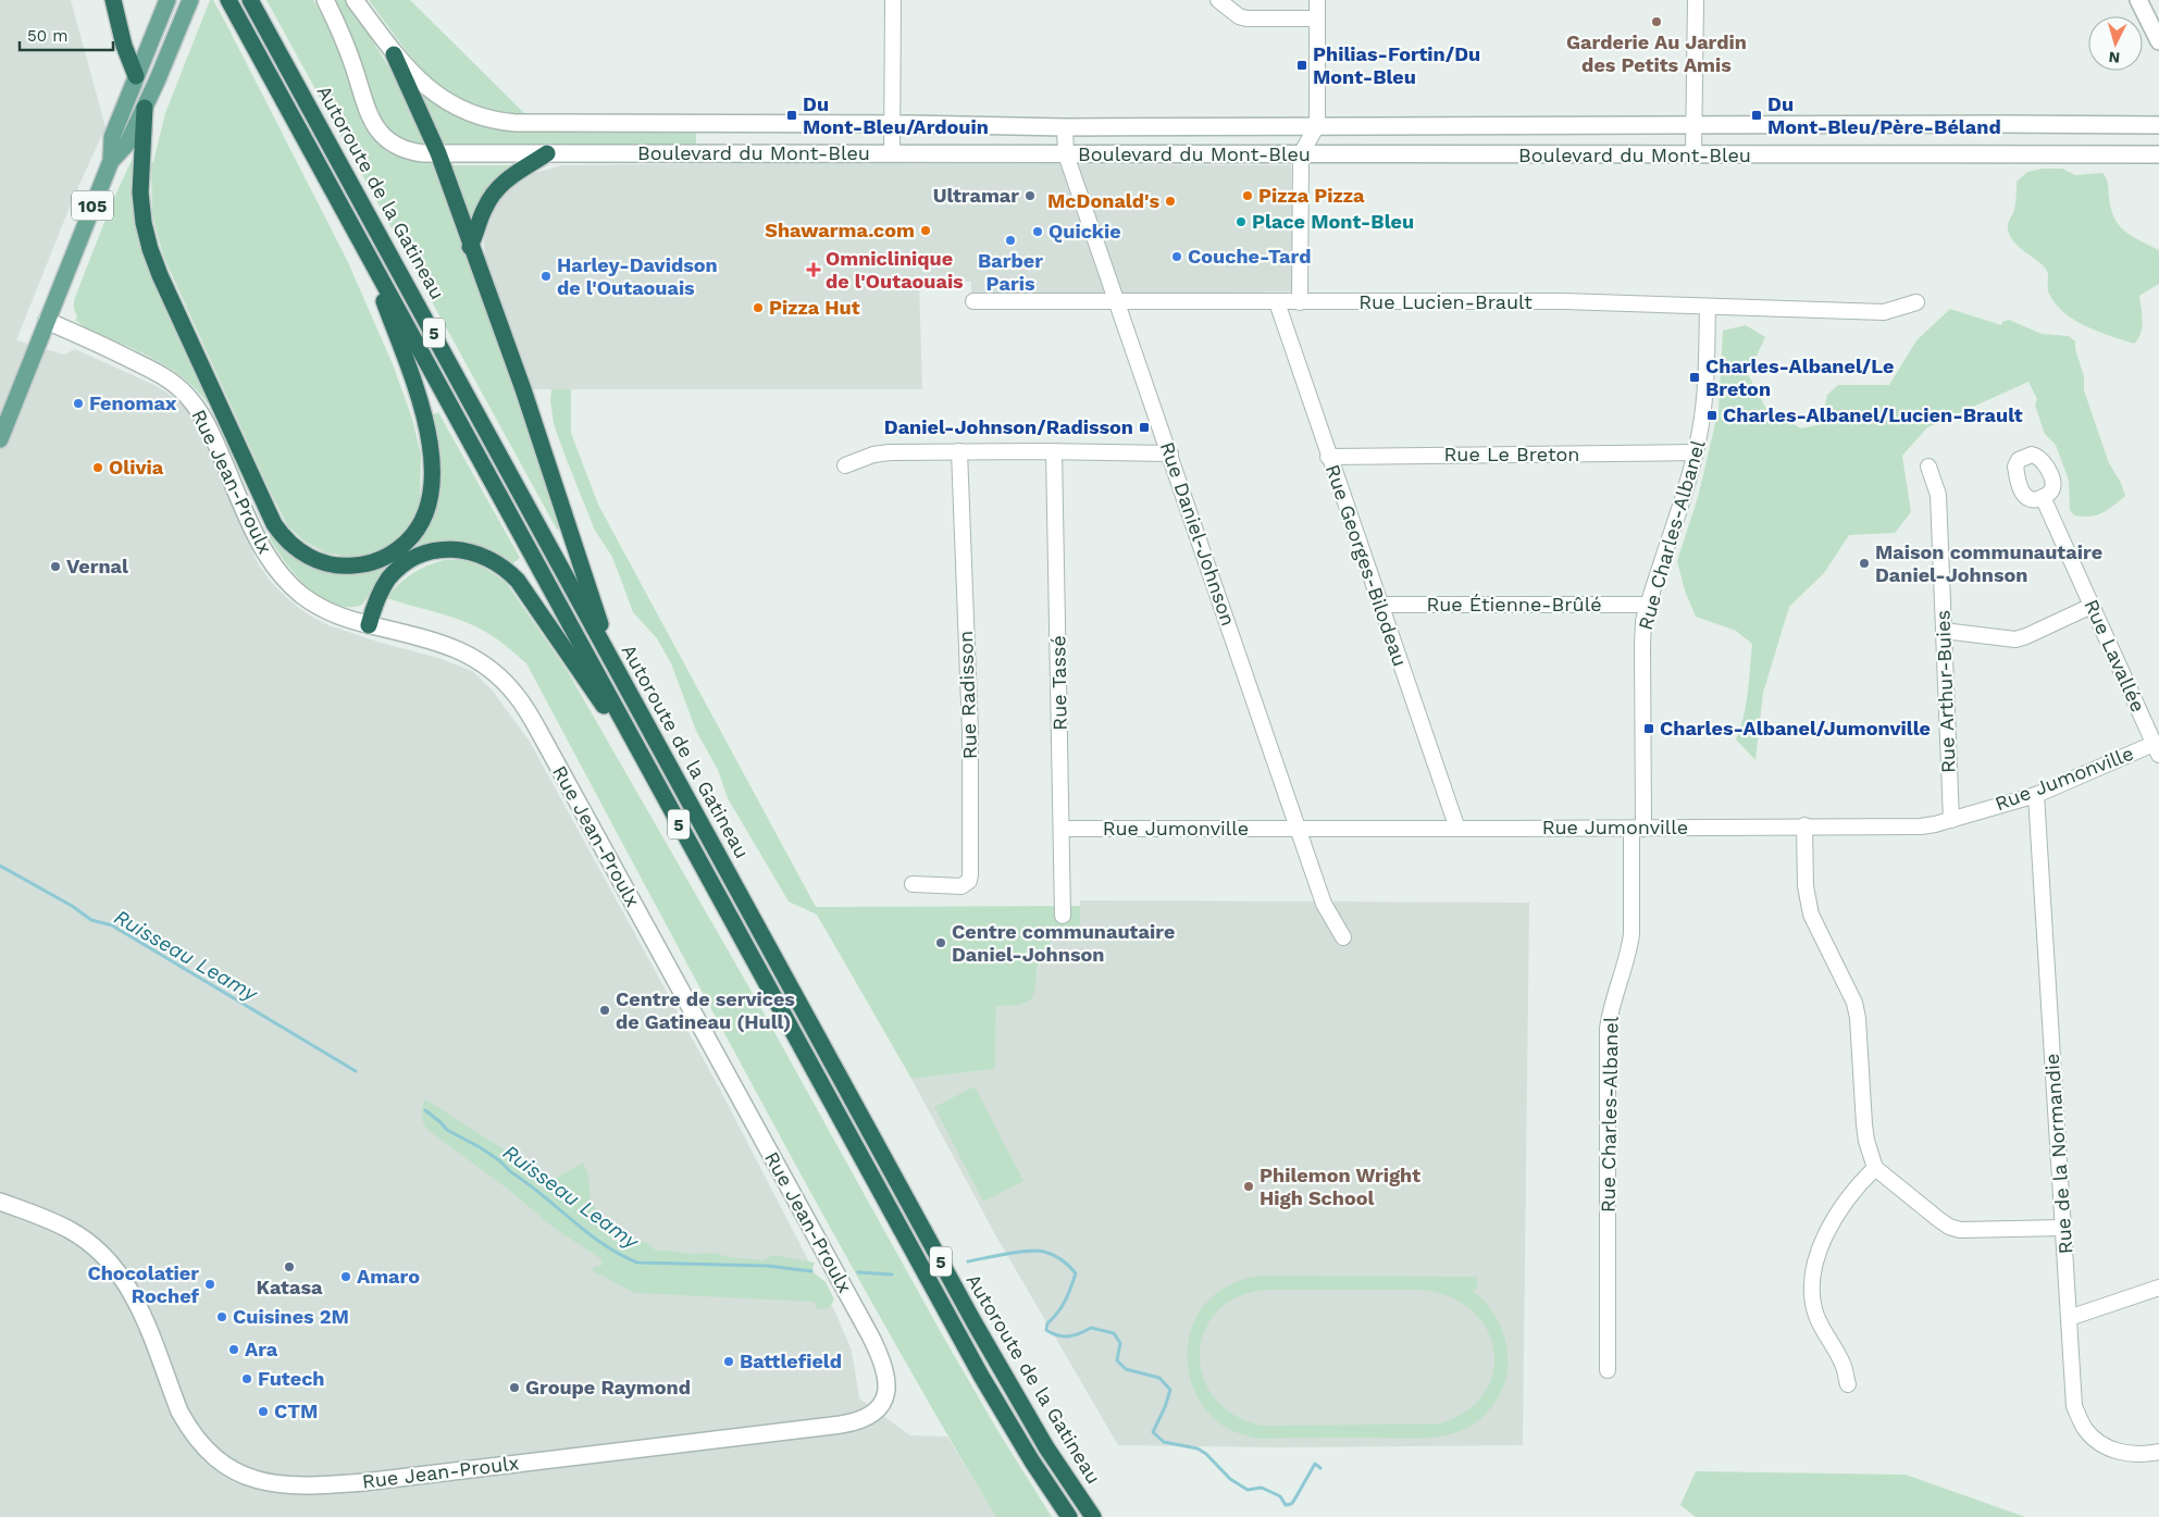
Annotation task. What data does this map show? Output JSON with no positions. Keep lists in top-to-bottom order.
{
  "streets": {
    "highway": ["Autoroute de la Gatineau", "5"],
    "main road": ["105"],
    "street": [
      "Boulevard du Mont-Bleu",
      "Rue Lucien-Brault",
      "Rue Le Breton",
      "Rue Jean-Proulx",
      "Rue Daniel-Johnson",
      "Rue Charles-Albanel",
      "Rue Georges-Bilodeau",
      "Rue Étienne-Brûlé",
      "Rue Lavallée",
      "Rue Tassé",
      "Rue Arthur-Buies",
      "Rue Radisson",
      "Rue Jumonville",
      "Rue de la Normandie"
    ]
  },
  "crossings": [
    ["Boulevard du Mont-Bleu", "Rue Daniel-Johnson"],
    ["105", "Rue Jean-Proulx"],
    ["Rue Lucien-Brault", "Rue Daniel-Johnson"],
    ["Rue Lucien-Brault", "Rue Charles-Albanel"],
    ["Rue Lucien-Brault", "Rue Georges-Bilodeau"],
    ["Rue Le Breton", "Rue Charles-Albanel"],
    ["Rue Le Breton", "Rue Georges-Bilodeau"],
    ["Rue Daniel-Johnson", "Rue Jumonville"],
    ["Rue Charles-Albanel", "Rue Étienne-Brûlé"],
    ["Rue Charles-Albanel", "Rue Jumonville"],
    ["Rue Georges-Bilodeau", "Rue Étienne-Brûlé"],
    ["Rue Georges-Bilodeau", "Rue Jumonville"],
    ["Rue Lavallée", "Rue Jumonville"],
    ["Rue Tassé", "Rue Jumonville"],
    ["Rue Arthur-Buies", "Rue Jumonville"],
    ["Rue Jumonville", "Rue de la Normandie"]
  ],
  "water": ["Ruisseau Leamy"],
  "places": {
    "other": [
      "Garderie Au Jardin des Petits Amis",
      "Ultramar",
      "Pizza Pizza",
      "McDonald's",
      "Place Mont-Bleu",
      "Shawarma.com",
      "Quickie",
      "Barber Paris",
      "Couche-Tard",
      "Harley-Davidson de l'Outaouais",
      "Pizza Hut",
      "Fenomax",
      "Olivia",
      "Maison communautaire Daniel-Johnson",
      "Vernal",
      "Centre communautaire Daniel-Johnson",
      "Centre de services de Gatineau (Hull)",
      "Philemon Wright High School",
      "Katasa",
      "Amaro",
      "Chocolatier Rochef",
      "Cuisines 2M",
      "Ara",
      "Battlefield",
      "Futech",
      "Groupe Raymond",
      "CTM"
    ],
    "transit": [
      "Philias-Fortin/Du Mont-Bleu",
      "Du Mont-Bleu/Ardouin",
      "Du Mont-Bleu/Père-Béland",
      "Charles-Albanel/Le Breton",
      "Charles-Albanel/Lucien-Brault",
      "Daniel-Johnson/Radisson",
      "Charles-Albanel/Jumonville"
    ],
    "health": ["Omniclinique de l'Outaouais"]
  },
  "scale_bar": "50 m",
  "north": "bottom"
}
